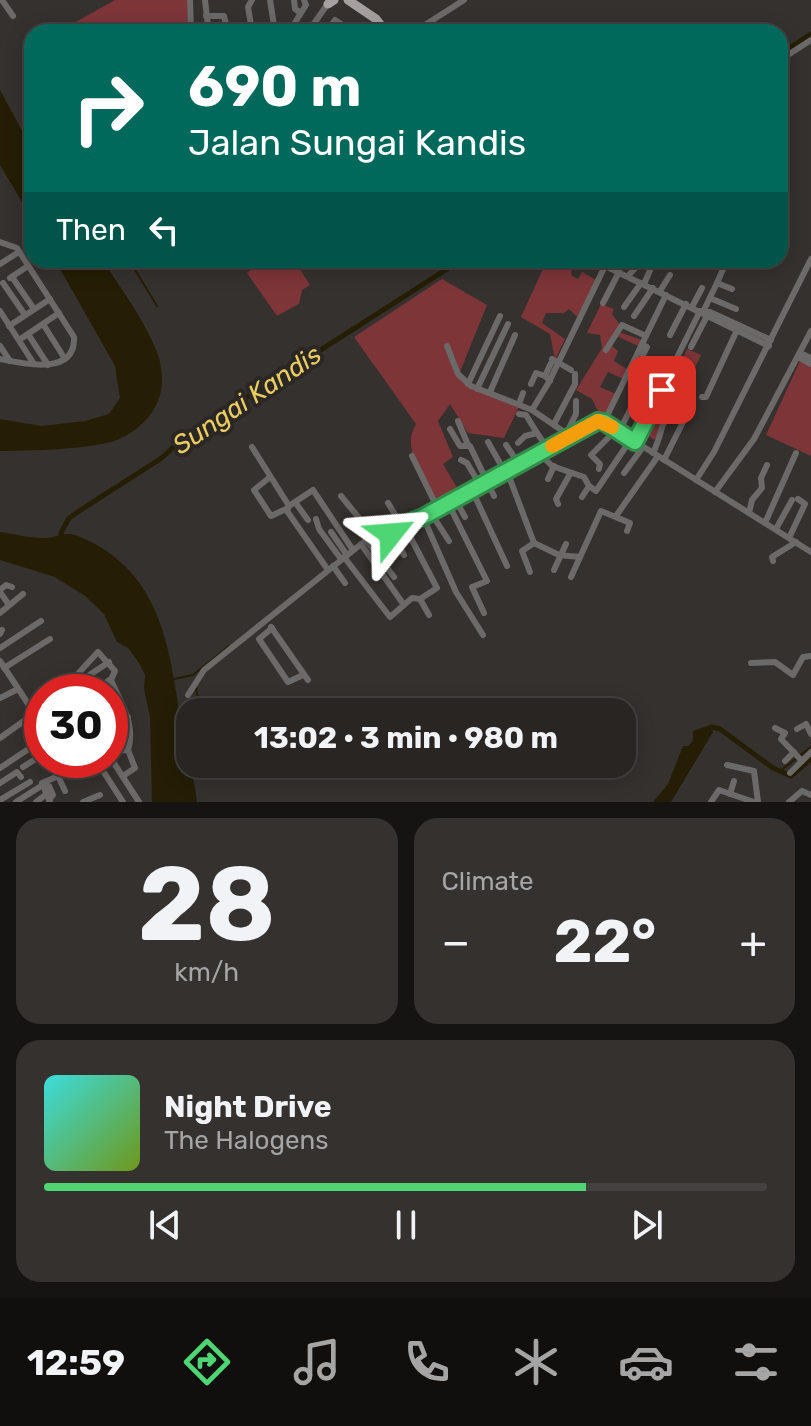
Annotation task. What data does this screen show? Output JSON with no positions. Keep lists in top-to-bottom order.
{
  "water": ["Sungai Kandis"],
  "page": {
    "turn": ["690 m", "Jalan Sungai Kandis"],
    "then": "Then",
    "limit": "30",
    "trip": "13:02 · 3 min · 980 m",
    "tile": [
      ["28", "km/h"],
      "Climate"
    ],
    "heat": ["−", "22°", "+"],
    "song": ["Night Drive", "The Halogens"],
    "tabs": "12:59"
  }
}
